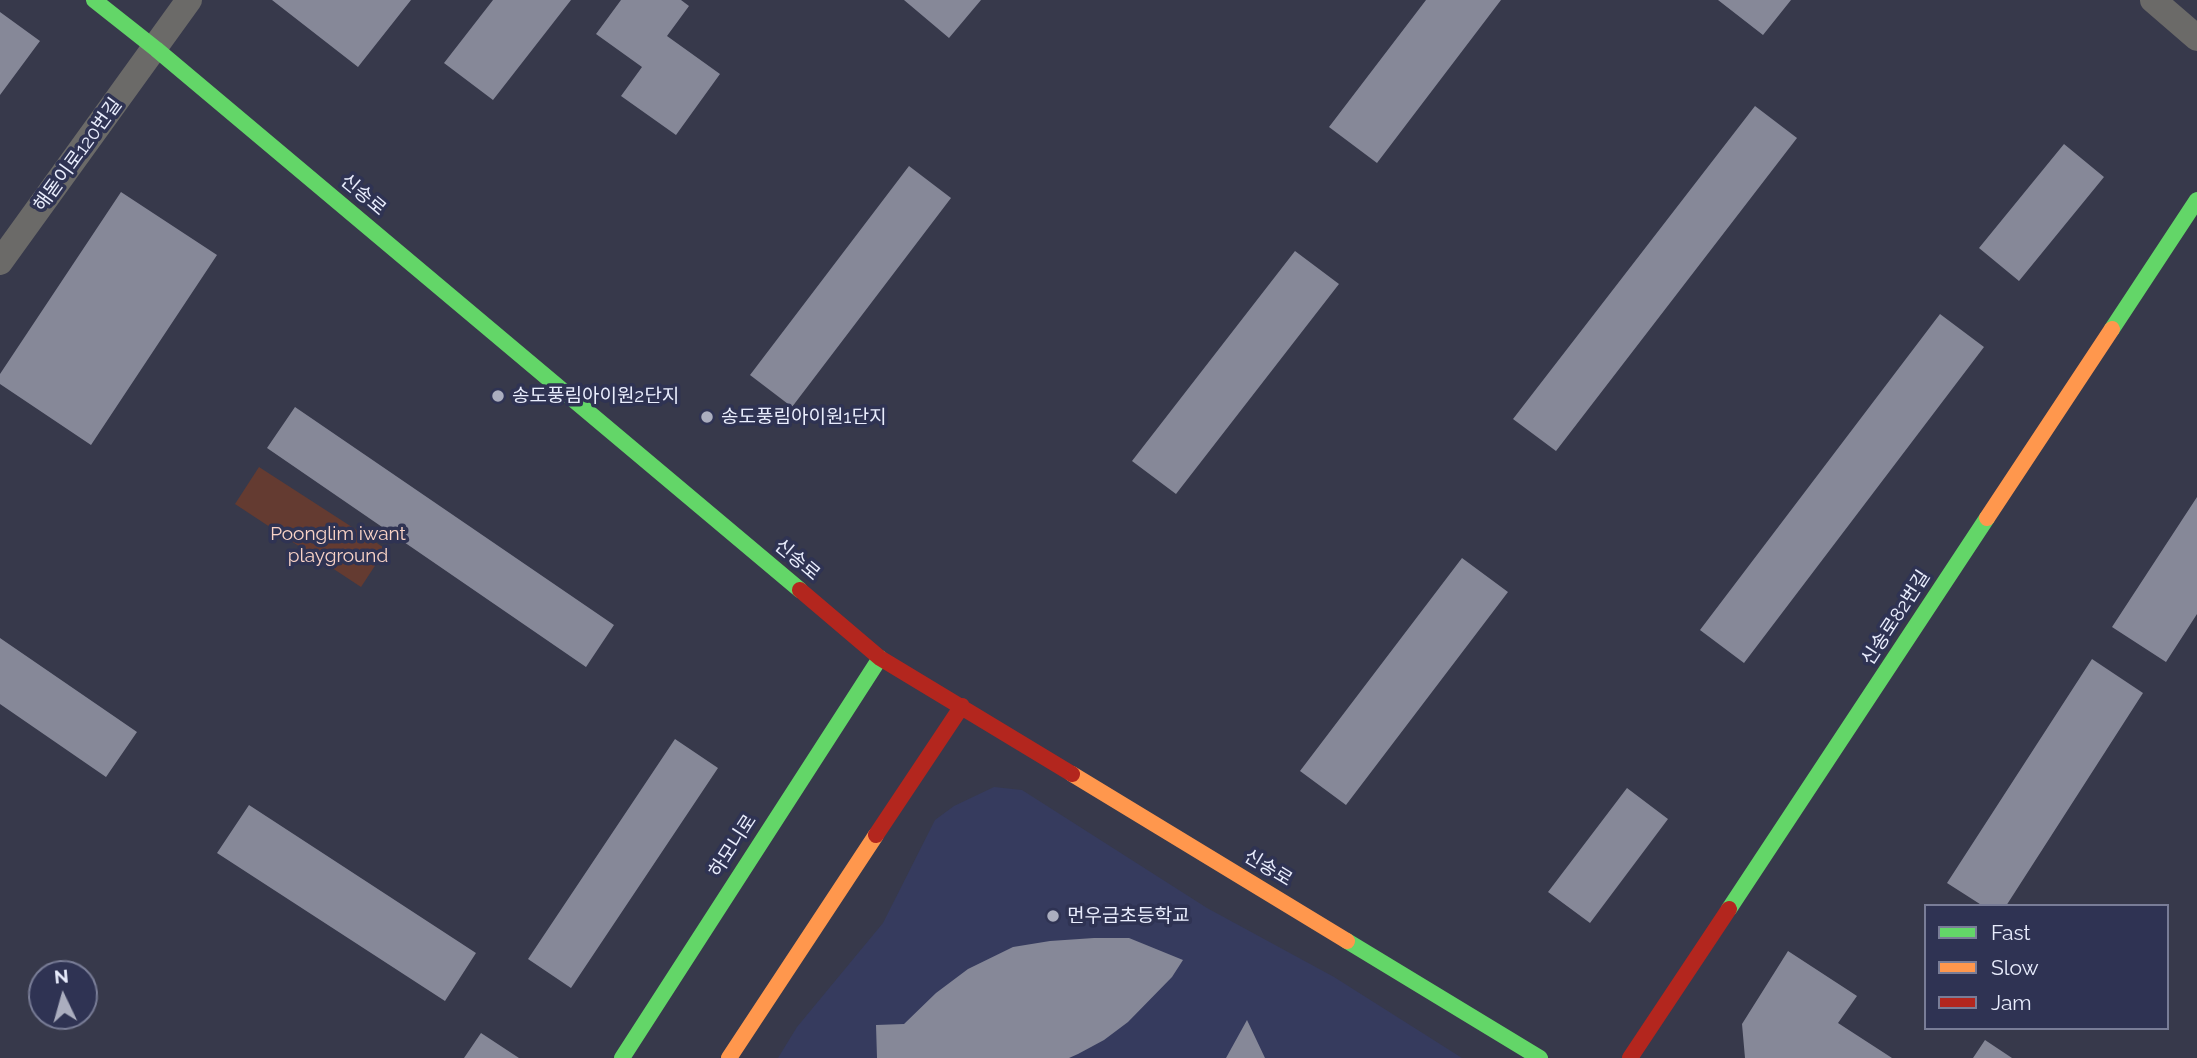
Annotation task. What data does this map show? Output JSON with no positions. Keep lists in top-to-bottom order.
{
  "streets": {
    "street": [
      "해돋이로120번길",
      "신송로",
      "신송로82번길",
      "하모니로"
    ]
  },
  "crossings": [
    ["해돋이로120번길", "신송로"],
    ["신송로", "하모니로"]
  ],
  "parks": ["Poonglim iwant playground"],
  "places": ["송도풍림아이원2단지", "송도풍림아이원1단지", "먼우금초등학교"],
  "legend": ["Fast", "Slow", "Jam"],
  "north": "top"
}
